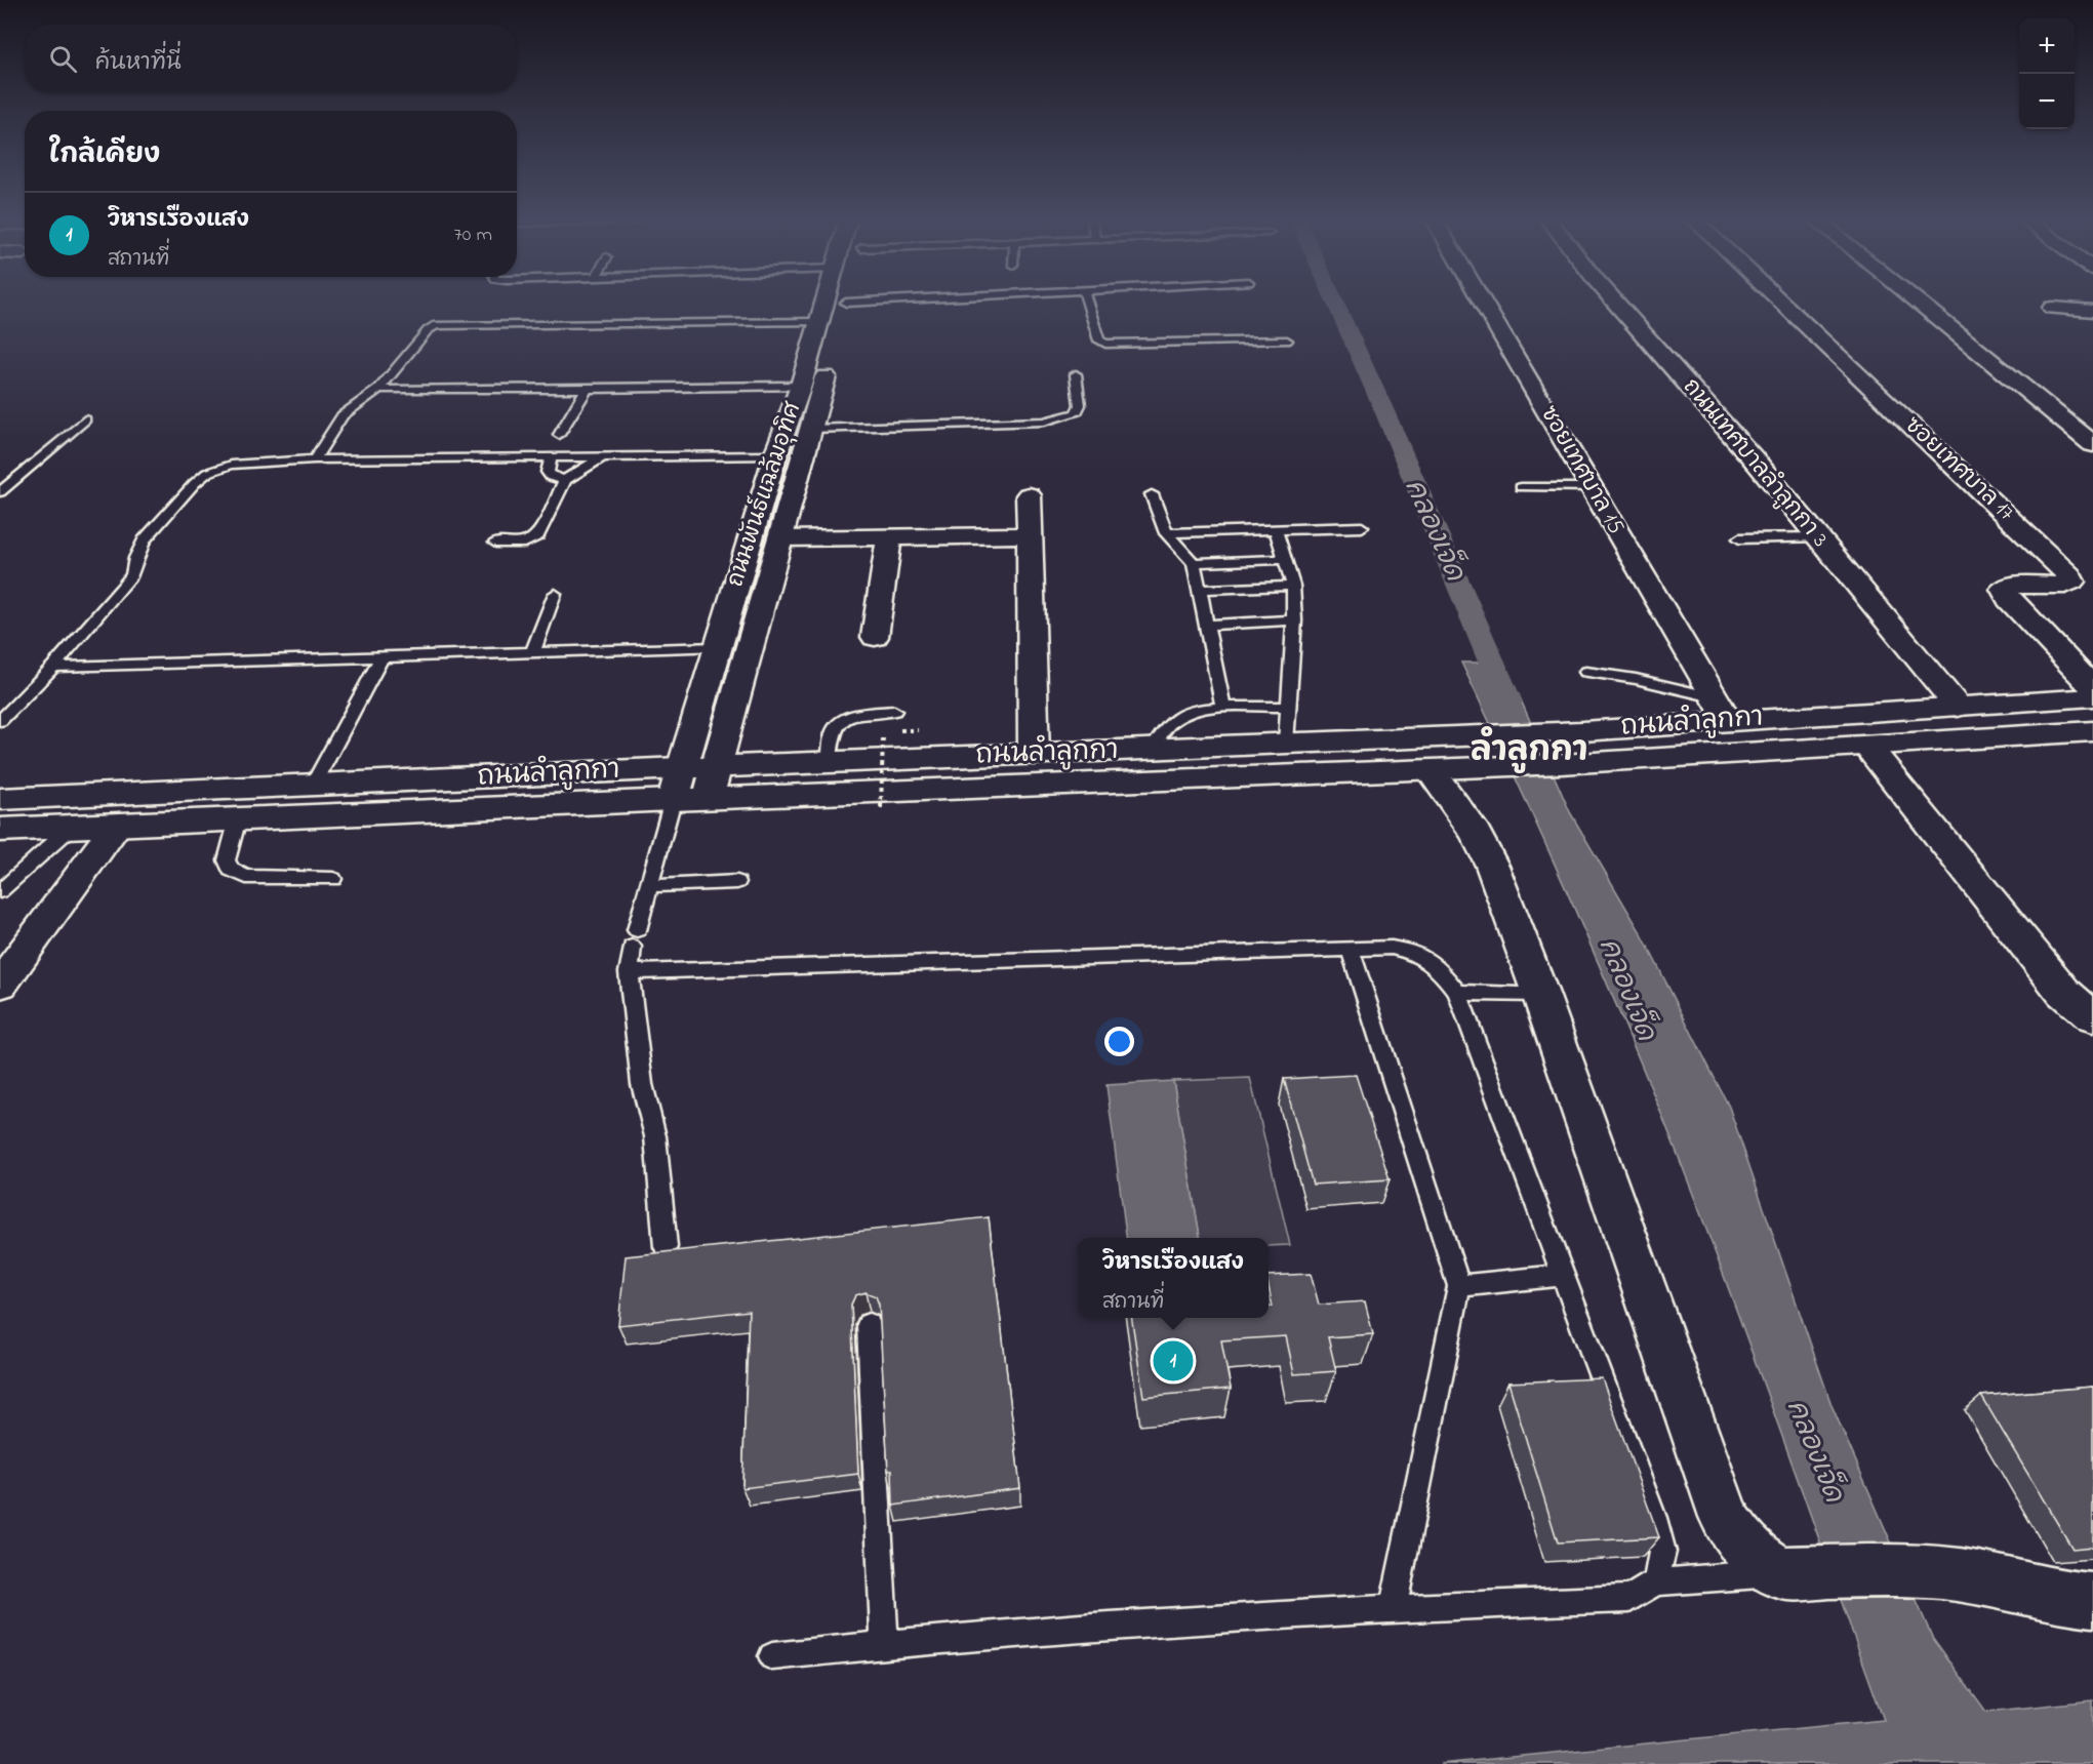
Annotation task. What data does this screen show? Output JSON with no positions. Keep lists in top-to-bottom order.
{
  "streets": {
    "street": [
      "ถนนเทศบาลลำลูกกา 3",
      "ซอยเทศบาล 17",
      "ซอยเทศบาล 15",
      "ถนนพันธ์แฉล้มอุทิศ",
      "ถนนลำลูกกา"
    ]
  },
  "crossings": [
    ["ถนนเทศบาลลำลูกกา 3", "ถนนลำลูกกา"],
    ["ซอยเทศบาล 15", "ถนนลำลูกกา"],
    ["ถนนพันธ์แฉล้มอุทิศ", "ถนนลำลูกกา"]
  ],
  "districts": ["ลำลูกกา"],
  "water": ["คลองเจ็ด"],
  "page": {
    "map_buttons": ["+", "−"],
    "search": "ค้นหาที่นี่",
    "heading": "ใกล้เคียง",
    "list": [
      {
        "mark": "1",
        "name": "วิหารเรืองแสง",
        "note": "สถานที่",
        "value": "70 m"
      }
    ],
    "popup": ["วิหารเรืองแสง", "สถานที่"],
    "pins": "1"
  }
}
